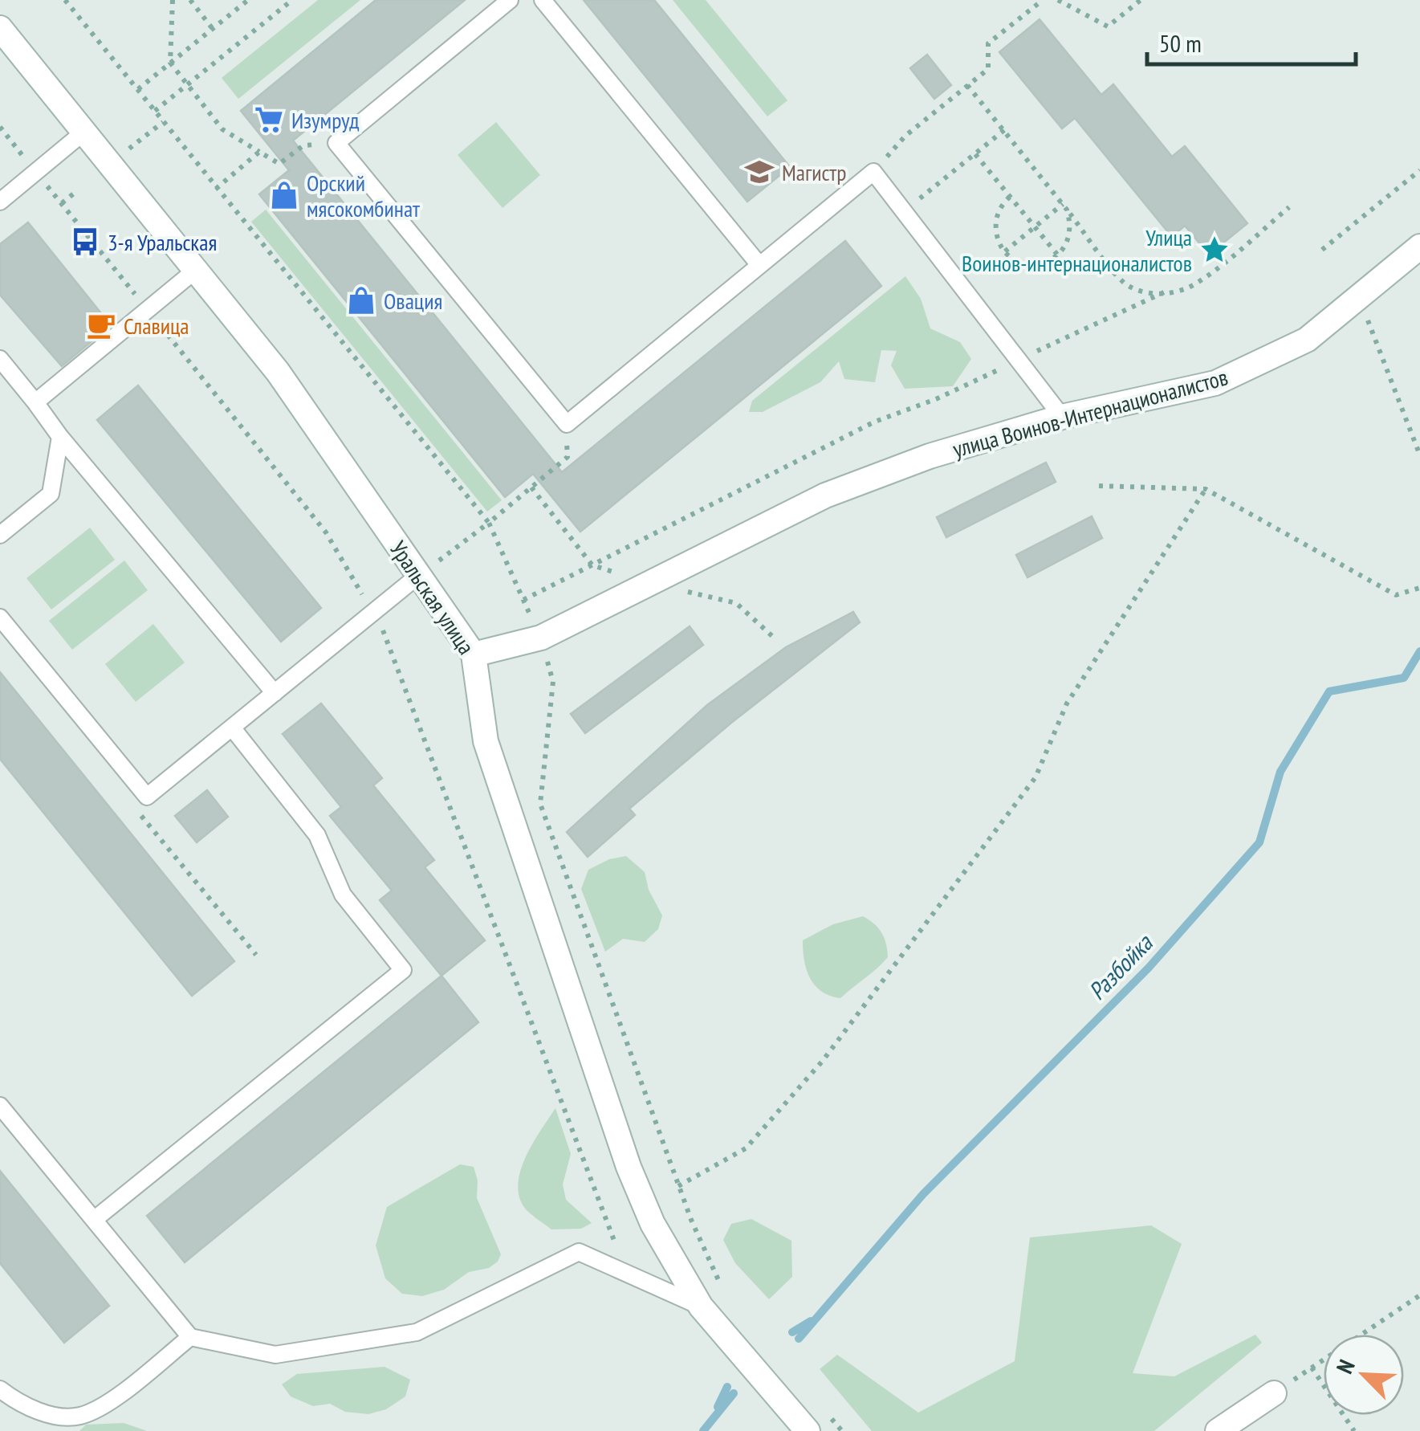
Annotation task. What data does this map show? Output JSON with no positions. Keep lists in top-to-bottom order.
{
  "streets": {
    "street": ["улица Воинов-Интернационалистов", "Уральская улица"]
  },
  "crossings": [
    ["улица Воинов-Интернационалистов", "Уральская улица"]
  ],
  "water": ["Разбойка"],
  "places": {
    "supermarket": ["Изумруд"],
    "school or university": ["Магистр"],
    "shop": ["Орский мясокомбинат", "Овация"],
    "bus stop": ["3-я Уральская"],
    "place": ["Улица Воинов-интернационалистов"],
    "cafe": ["Славица"]
  },
  "scale_bar": "50 m",
  "north": "top left"
}
